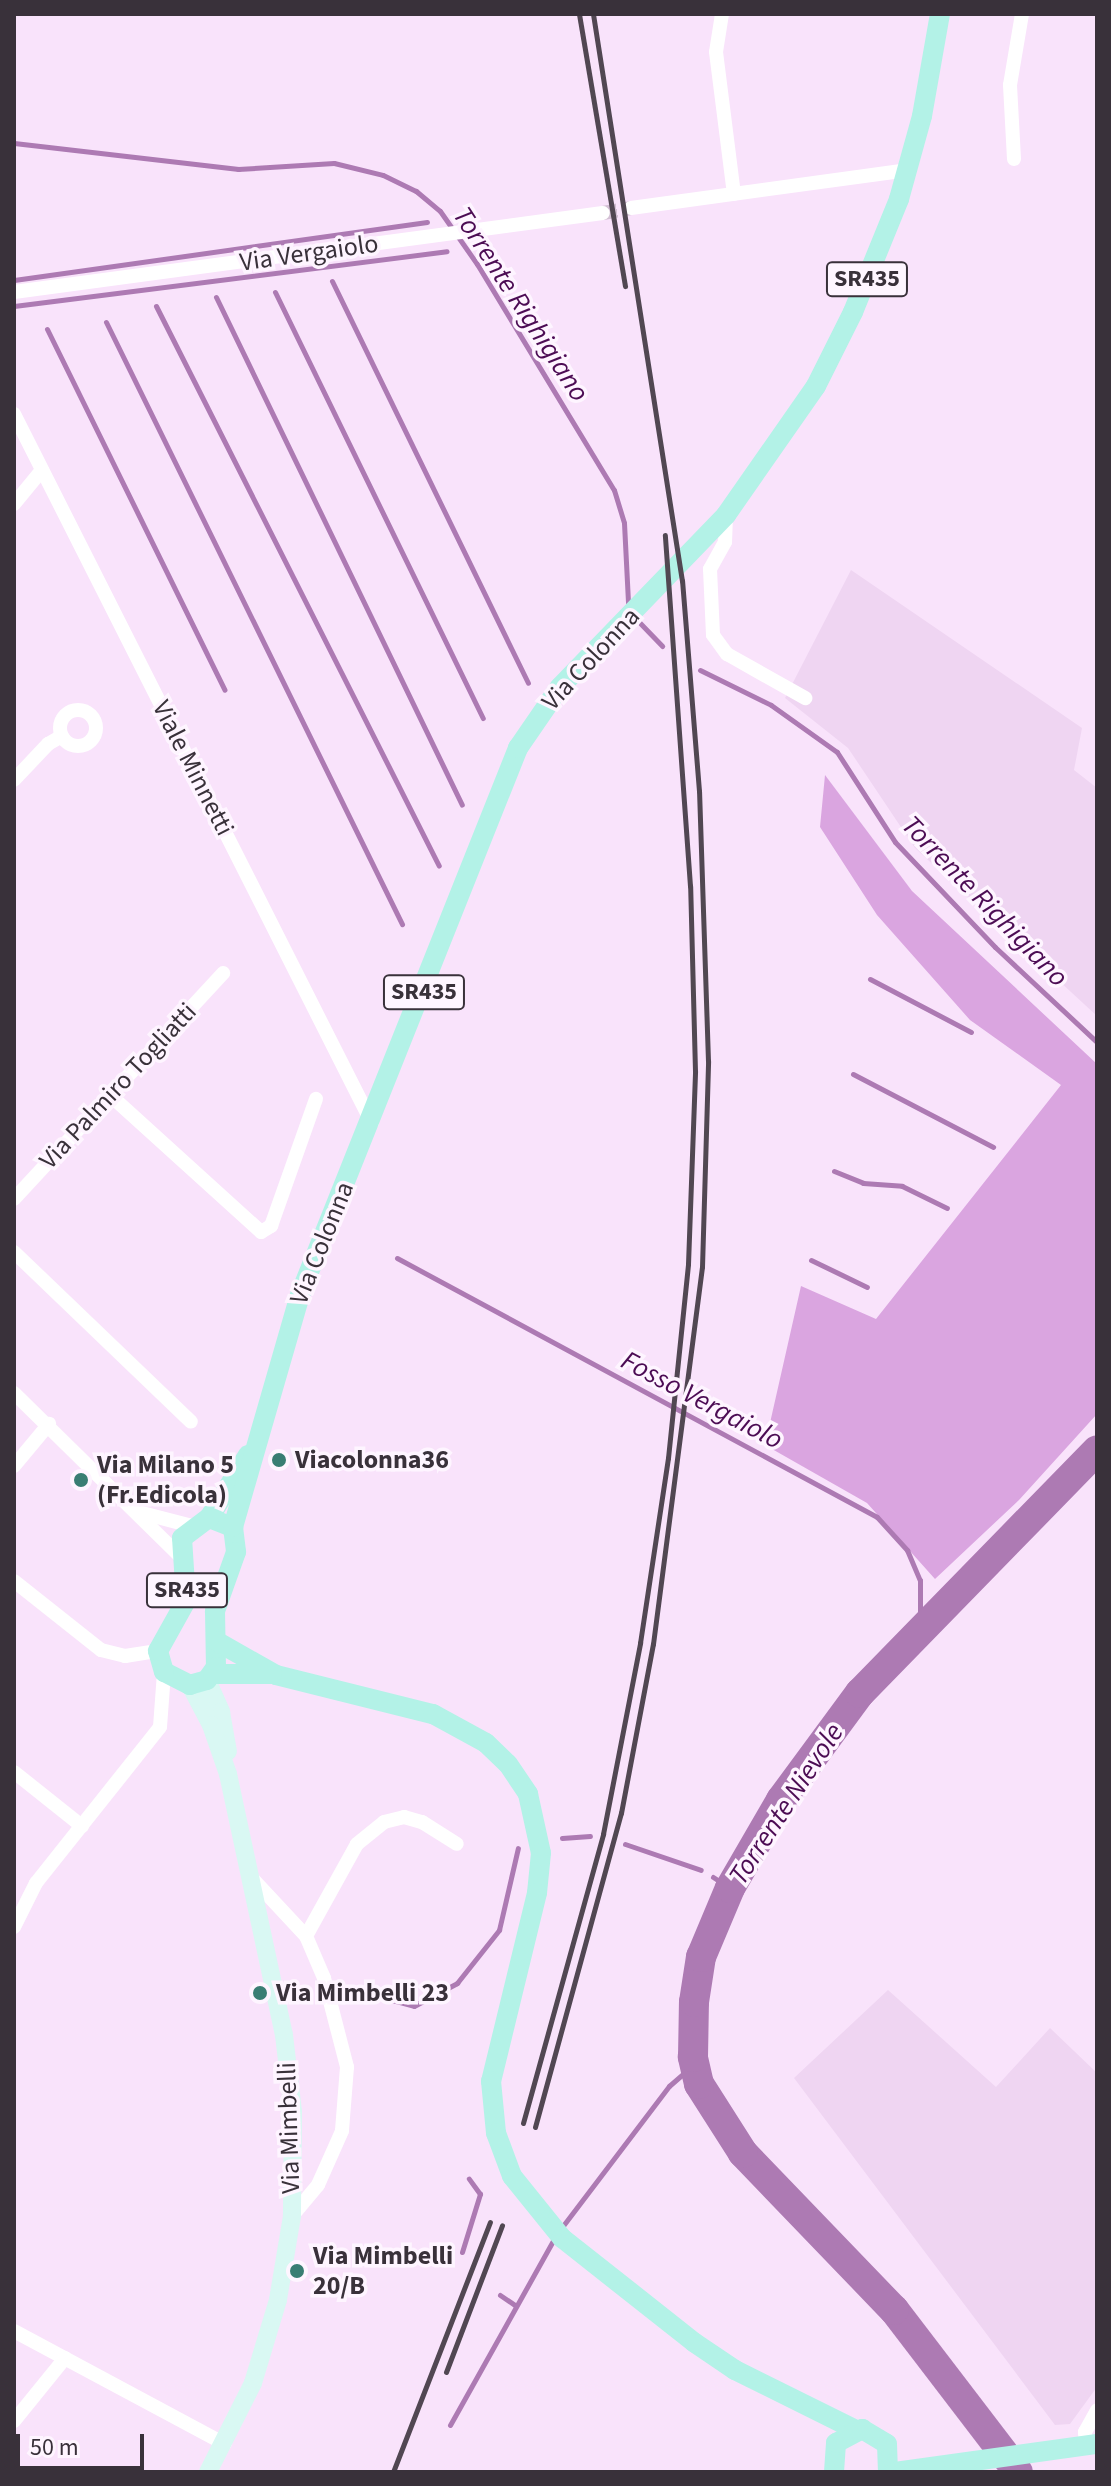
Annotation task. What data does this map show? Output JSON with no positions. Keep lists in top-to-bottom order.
{
  "streets": {
    "main road": ["SR435", "Via Colonna", "Via Mimbelli"],
    "street": ["Via Vergaiolo", "Viale Minnetti", "Via Palmiro Togliatti"]
  },
  "crossings": [
    ["SR435", "Via Colonna"],
    ["SR435", "Via Mimbelli"],
    ["Via Colonna", "Viale Minnetti"]
  ],
  "water": ["Torrente Righigiano", "Fosso Vergaiolo", "Torrente Nievole"],
  "places": [
    "Viacolonna36",
    "Via Milano 5 (Fr.Edicola)",
    "Via Mimbelli 23",
    "Via Mimbelli 20/B"
  ],
  "scale_bar": "50 m"
}
